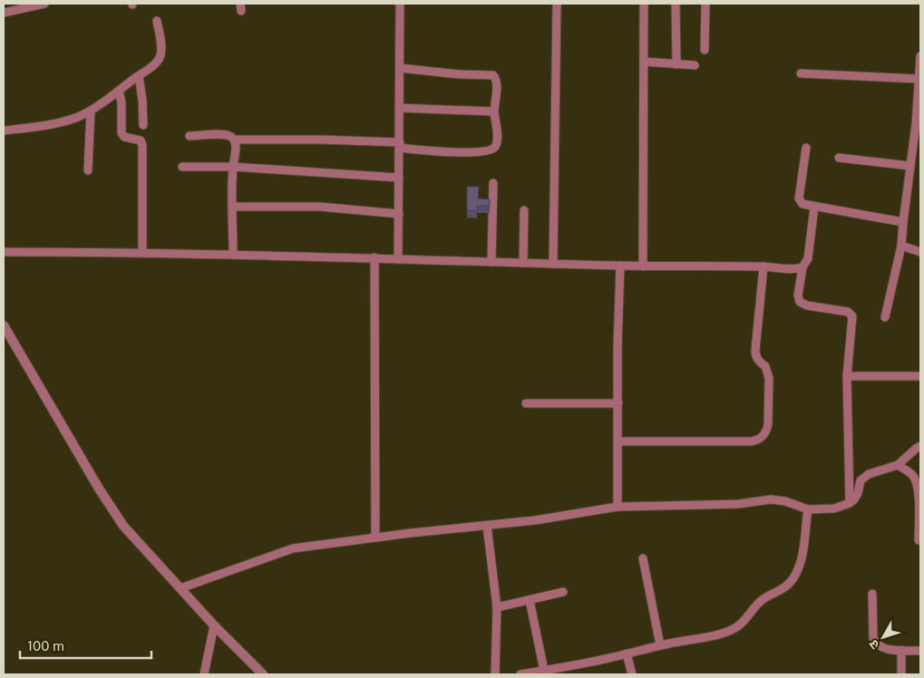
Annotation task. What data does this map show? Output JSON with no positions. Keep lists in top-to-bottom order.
{
  "scale_bar": "100 m",
  "north": "bottom left"
}
